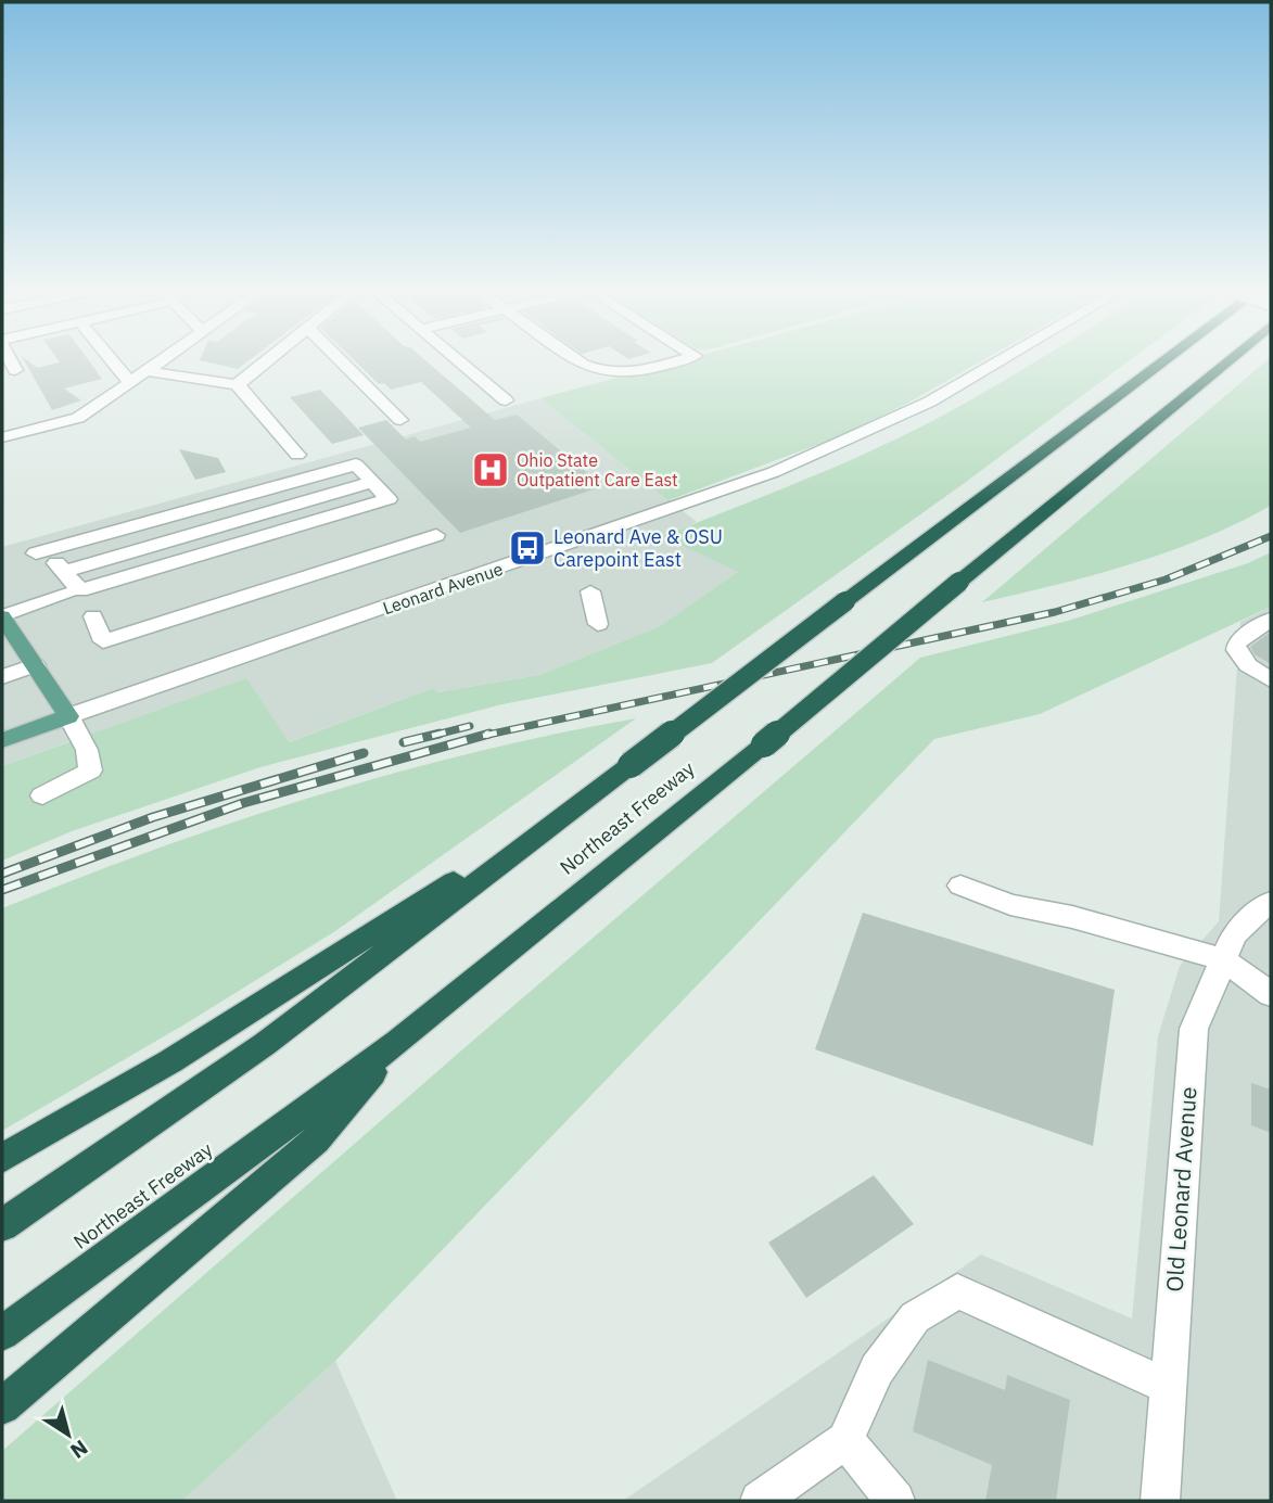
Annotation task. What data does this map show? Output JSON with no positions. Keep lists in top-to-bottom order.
{
  "streets": {
    "highway": ["Northeast Freeway"],
    "main road": ["Leonard Avenue"],
    "street": ["Old Leonard Avenue"]
  },
  "places": {
    "hospital": ["Ohio State Outpatient Care East"],
    "bus stop": ["Leonard Ave & OSU Carepoint East"]
  },
  "north": "bottom right"
}
